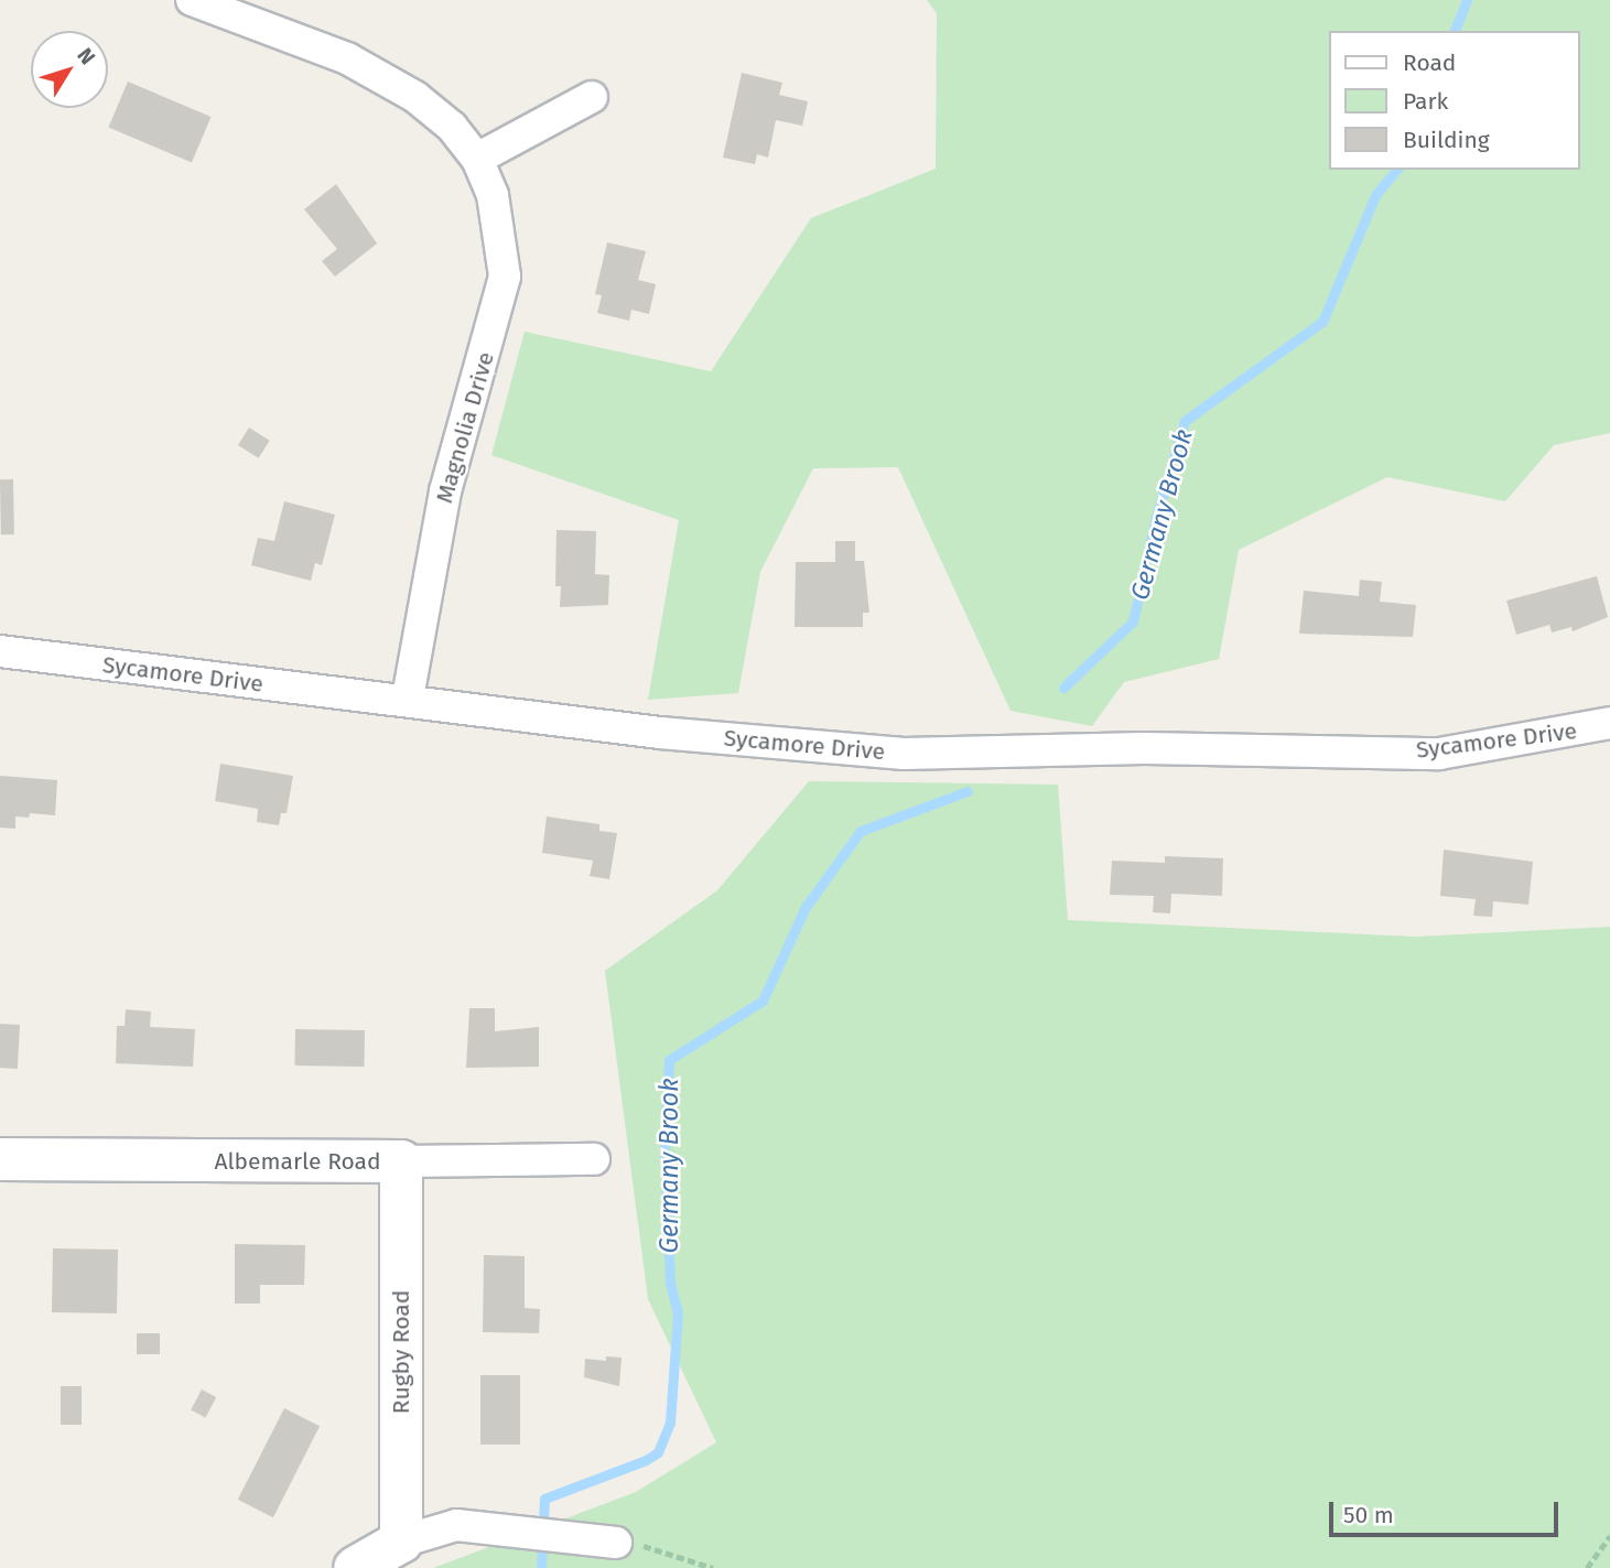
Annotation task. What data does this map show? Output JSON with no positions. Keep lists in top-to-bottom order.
{
  "streets": {
    "street": [
      "Magnolia Drive",
      "Sycamore Drive",
      "Albemarle Road",
      "Rugby Road"
    ]
  },
  "crossings": [
    ["Magnolia Drive", "Sycamore Drive"],
    ["Albemarle Road", "Rugby Road"]
  ],
  "water": ["Germany Brook"],
  "legend": ["Road", "Park", "Building"],
  "scale_bar": "50 m",
  "north": "top right"
}
